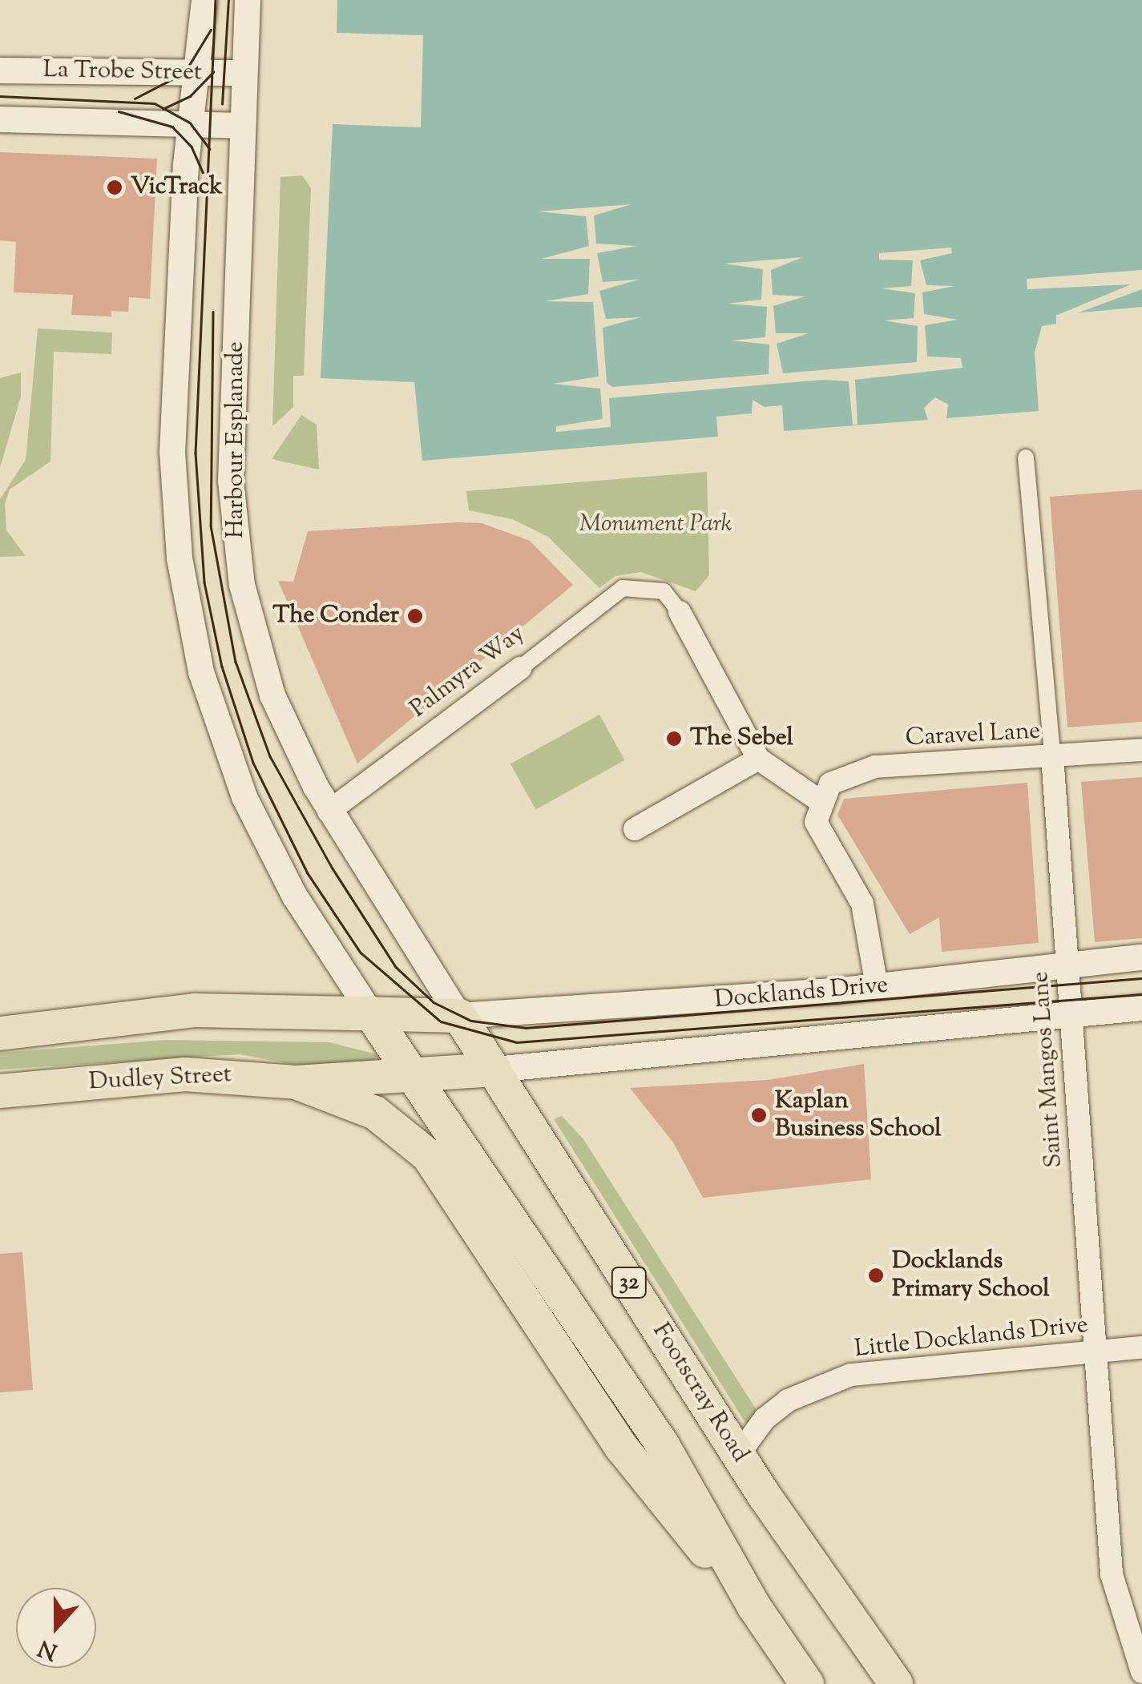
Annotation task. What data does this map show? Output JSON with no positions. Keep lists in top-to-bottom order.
{
  "streets": {
    "main road": ["Dudley Street", "32", "Footscray Road"],
    "street": [
      "La Trobe Street",
      "Harbour Esplanade",
      "Palmyra Way",
      "Caravel Lane",
      "Docklands Drive",
      "Saint Mangos Lane",
      "Little Docklands Drive"
    ]
  },
  "crossings": [
    ["La Trobe Street", "Harbour Esplanade"],
    ["Harbour Esplanade", "Palmyra Way"],
    ["Harbour Esplanade", "Docklands Drive"],
    ["Harbour Esplanade", "Footscray Road"],
    ["Caravel Lane", "Saint Mangos Lane"],
    ["Docklands Drive", "Saint Mangos Lane"],
    ["Docklands Drive", "Dudley Street"],
    ["Docklands Drive", "Footscray Road"],
    ["Saint Mangos Lane", "Little Docklands Drive"],
    ["Dudley Street", "Footscray Road"],
    ["Little Docklands Drive", "Footscray Road"]
  ],
  "parks": ["Monument Park"],
  "places": [
    "VicTrack",
    "The Conder",
    "The Sebel",
    "Kaplan Business School",
    "Docklands Primary School"
  ],
  "north": "bottom"
}
